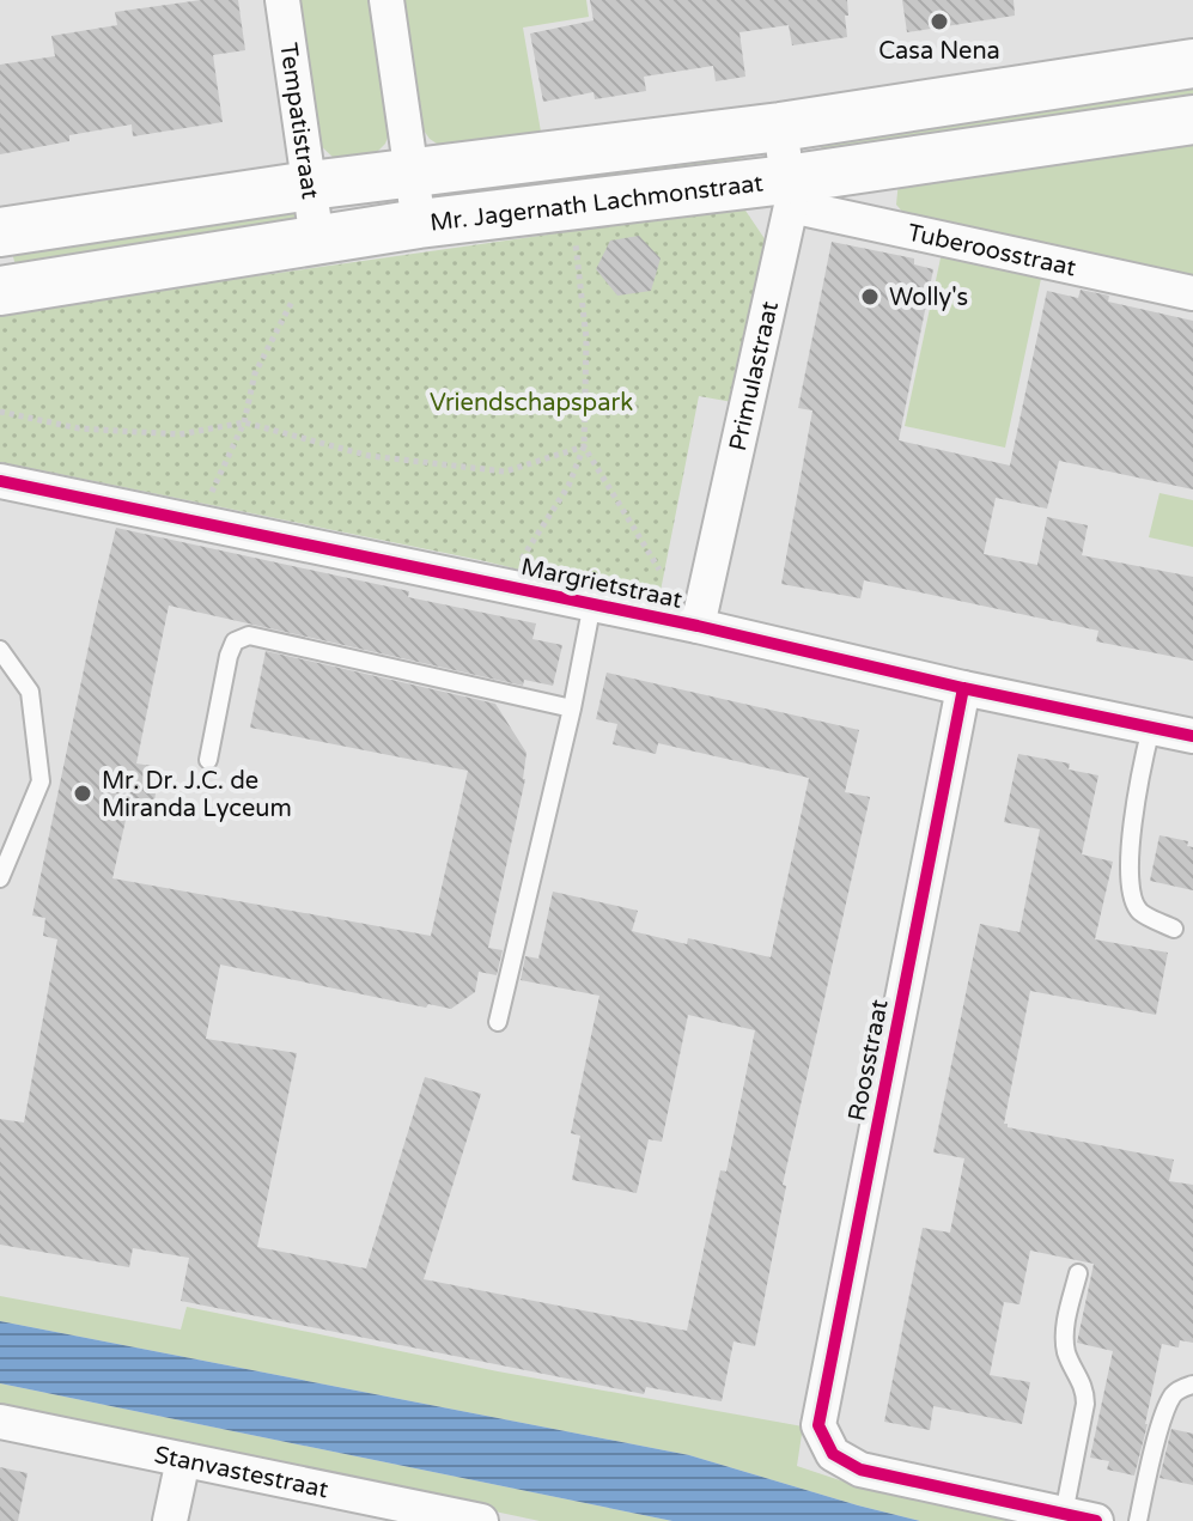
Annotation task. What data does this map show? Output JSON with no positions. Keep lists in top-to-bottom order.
{
  "streets": {
    "main road": ["Mr. Jagernath Lachmonstraat"],
    "street": [
      "Tempatistraat",
      "Tuberoosstraat",
      "Primulastraat",
      "Margrietstraat",
      "Roosstraat",
      "Stanvastestraat"
    ]
  },
  "crossings": [
    ["Tempatistraat", "Mr. Jagernath Lachmonstraat"],
    ["Mr. Jagernath Lachmonstraat", "Tuberoosstraat"],
    ["Mr. Jagernath Lachmonstraat", "Primulastraat"],
    ["Tuberoosstraat", "Primulastraat"],
    ["Primulastraat", "Margrietstraat"],
    ["Margrietstraat", "Roosstraat"]
  ],
  "parks": ["Vriendschapspark"],
  "places": ["Casa Nena", "Wolly's", "Mr. Dr. J.C. de Miranda Lyceum"]
}
